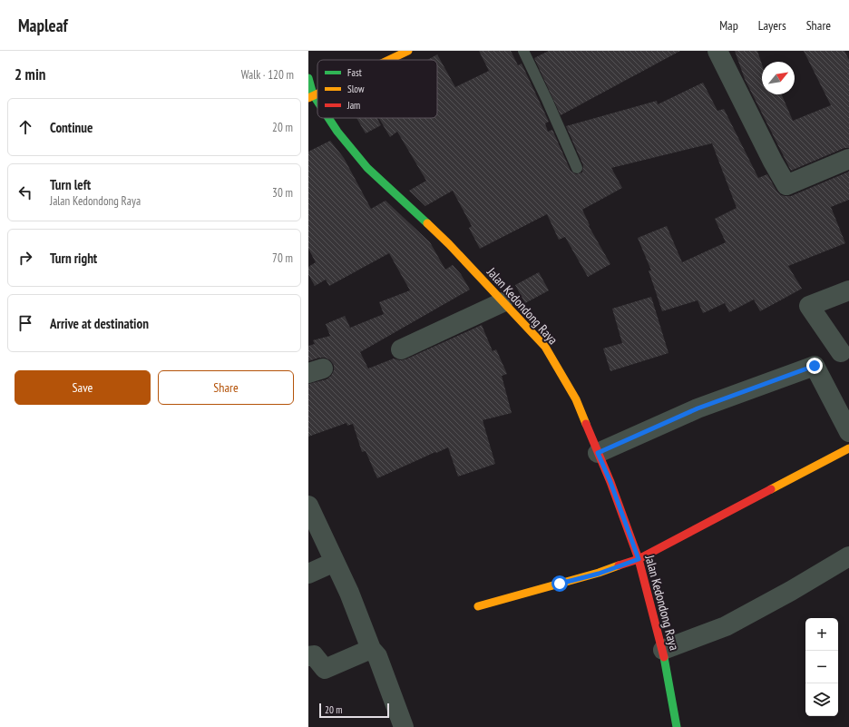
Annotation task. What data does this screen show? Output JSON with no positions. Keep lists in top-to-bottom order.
{
  "streets": {
    "street": ["Jalan Kedondong Raya"]
  },
  "legend": ["Fast", "Slow", "Jam"],
  "scale_bar": "20 m",
  "north": "top right",
  "page": {
    "header": "Mapleaf",
    "nav": ["Map", "Layers", "Share"],
    "heading": ["2 min", "Walk · 120 m"],
    "list": [
      ["Continue", "20 m"],
      ["Turn left", "Jalan Kedondong Raya", "30 m"],
      ["Turn right", "70 m"],
      "Arrive at destination"
    ],
    "buttons": ["Save", "Share"],
    "map_buttons": ["+", "−"],
    "scale": "20 m"
  }
}
